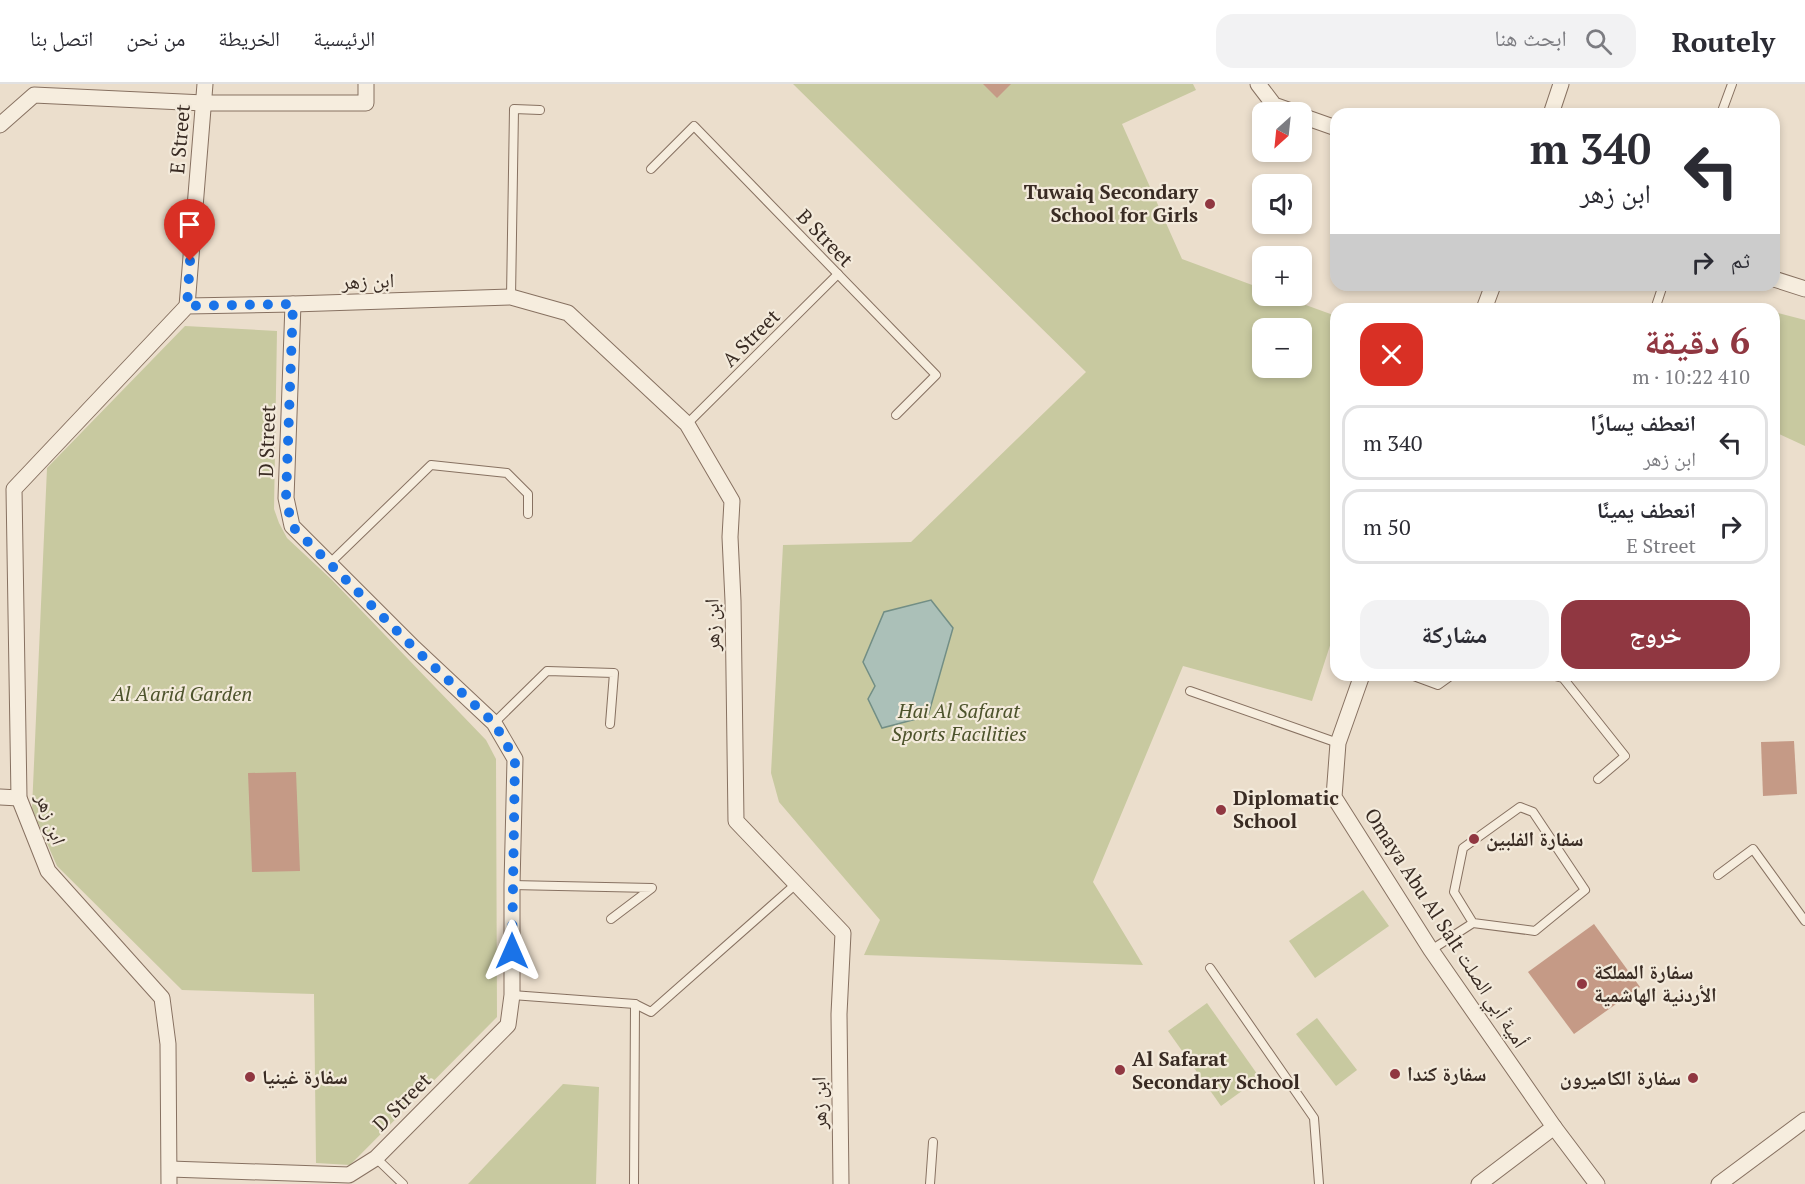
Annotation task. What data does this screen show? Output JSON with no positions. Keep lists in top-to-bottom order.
{
  "streets": {
    "street": [
      "E Street",
      "ابن زهر",
      "D Street",
      "Omaya Abu Al Salt أمية أبي الصلت"
    ],
    "lane": ["B Street", "A Street"]
  },
  "crossings": [
    ["E Street", "ابن زهر"],
    ["B Street", "A Street"],
    ["ابن زهر", "A Street"],
    ["ابن زهر", "D Street"]
  ],
  "parks": ["Al A'arid Garden", "Hai Al Safarat Sports Facilities"],
  "places": [
    "Tuwaiq Secondary School for Girls",
    "Diplomatic School",
    "سفارة الفلبين",
    "سفارة المملكة الأردنية الهاشمية",
    "Al Safarat Secondary School",
    "سفارة كندا",
    "سفارة غينيا",
    "سفارة الكاميرون"
  ],
  "north": "bottom left",
  "page": {
    "header": "Routely",
    "search": "ابحث هنا",
    "nav": [
      "الرئيسية",
      "الخريطة",
      "من نحن",
      "اتصل بنا"
    ],
    "map_buttons": ["+", "−"],
    "turn": ["340 m", "ابن زهر"],
    "then": "ثم",
    "heading": ["6 دقيقة", "410 m · 10:22"],
    "list": [
      {
        "name": "انعطف يسارًا",
        "note": "ابن زهر",
        "value": "340 m"
      },
      {
        "name": "انعطف يمينًا",
        "note": "E Street",
        "value": "50 m"
      }
    ],
    "buttons": ["خروج", "مشاركة"]
  }
}
